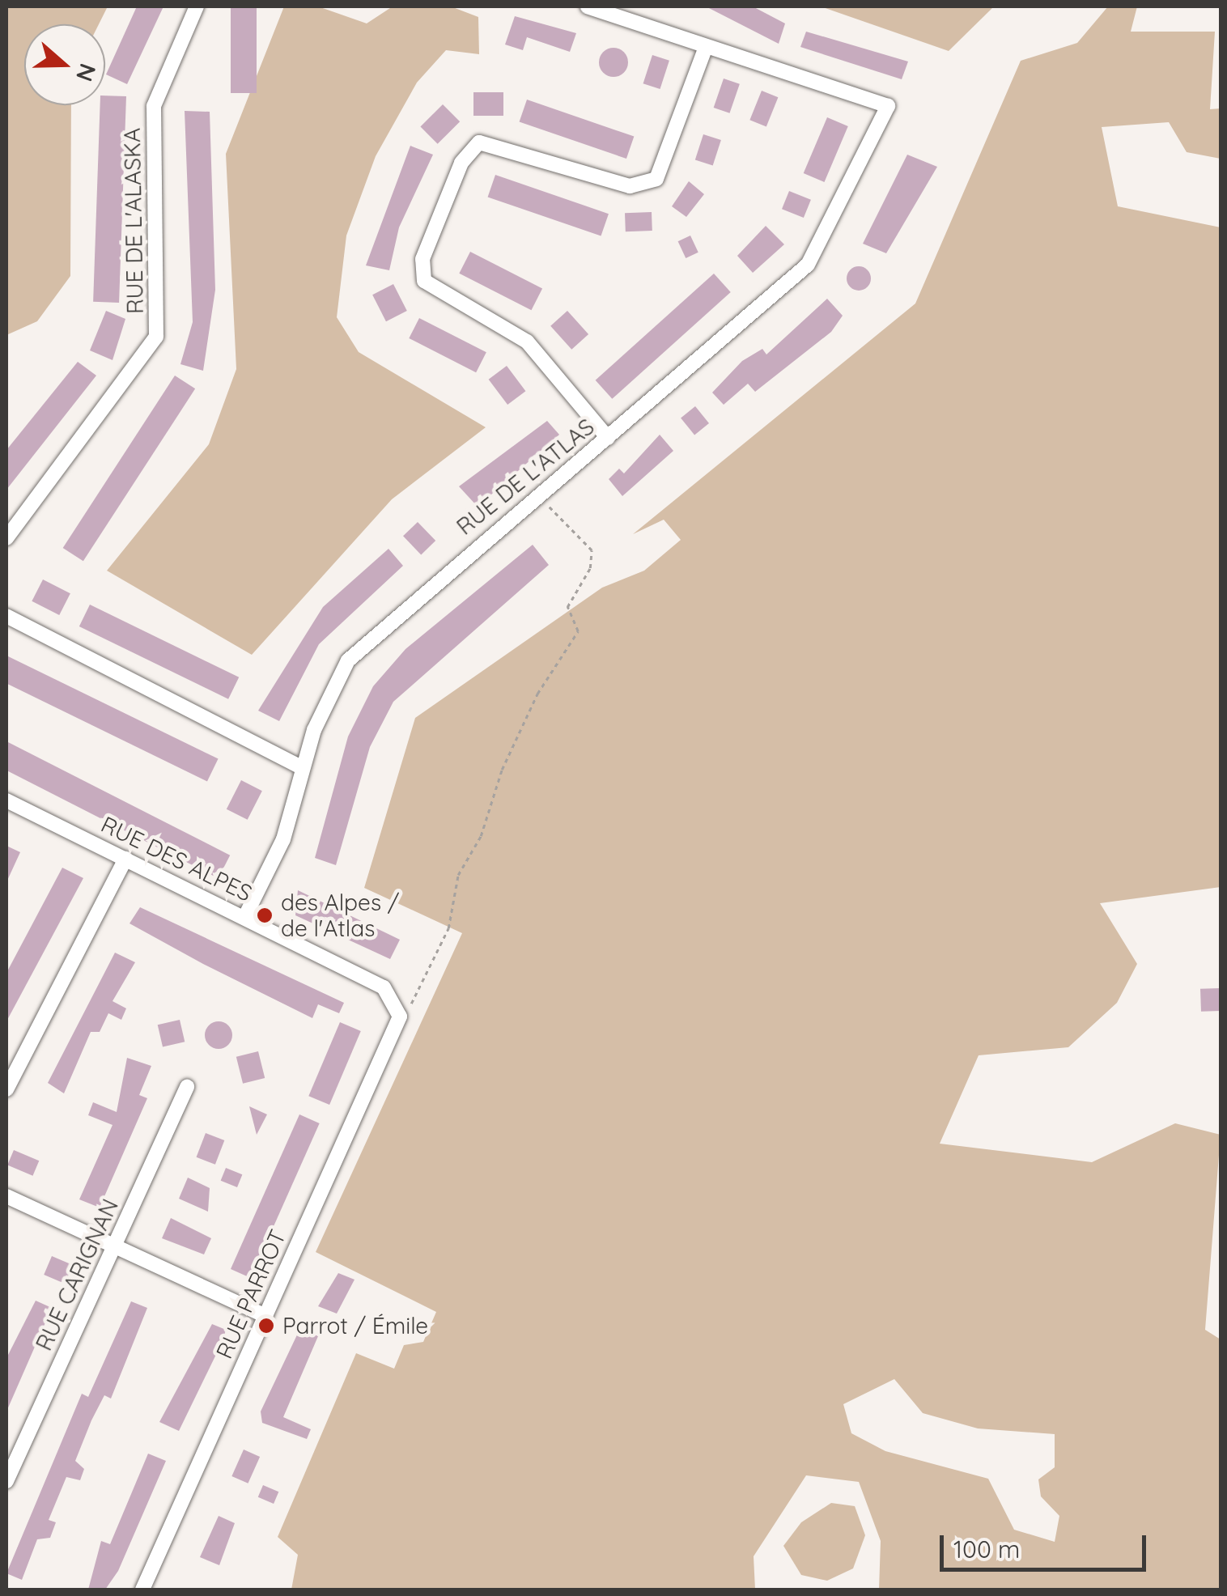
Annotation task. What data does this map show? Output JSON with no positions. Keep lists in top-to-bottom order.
{
  "streets": {
    "street": [
      "RUE DE L'ALASKA",
      "RUE DE L'ATLAS",
      "RUE DES ALPES",
      "RUE CARIGNAN",
      "RUE PARROT"
    ]
  },
  "crossings": [
    ["RUE DE L'ATLAS", "RUE DES ALPES"],
    ["RUE DES ALPES", "RUE PARROT"]
  ],
  "places": ["des Alpes / de l'Atlas", "Parrot / Émile"],
  "scale_bar": "100 m",
  "north": "right"
}
